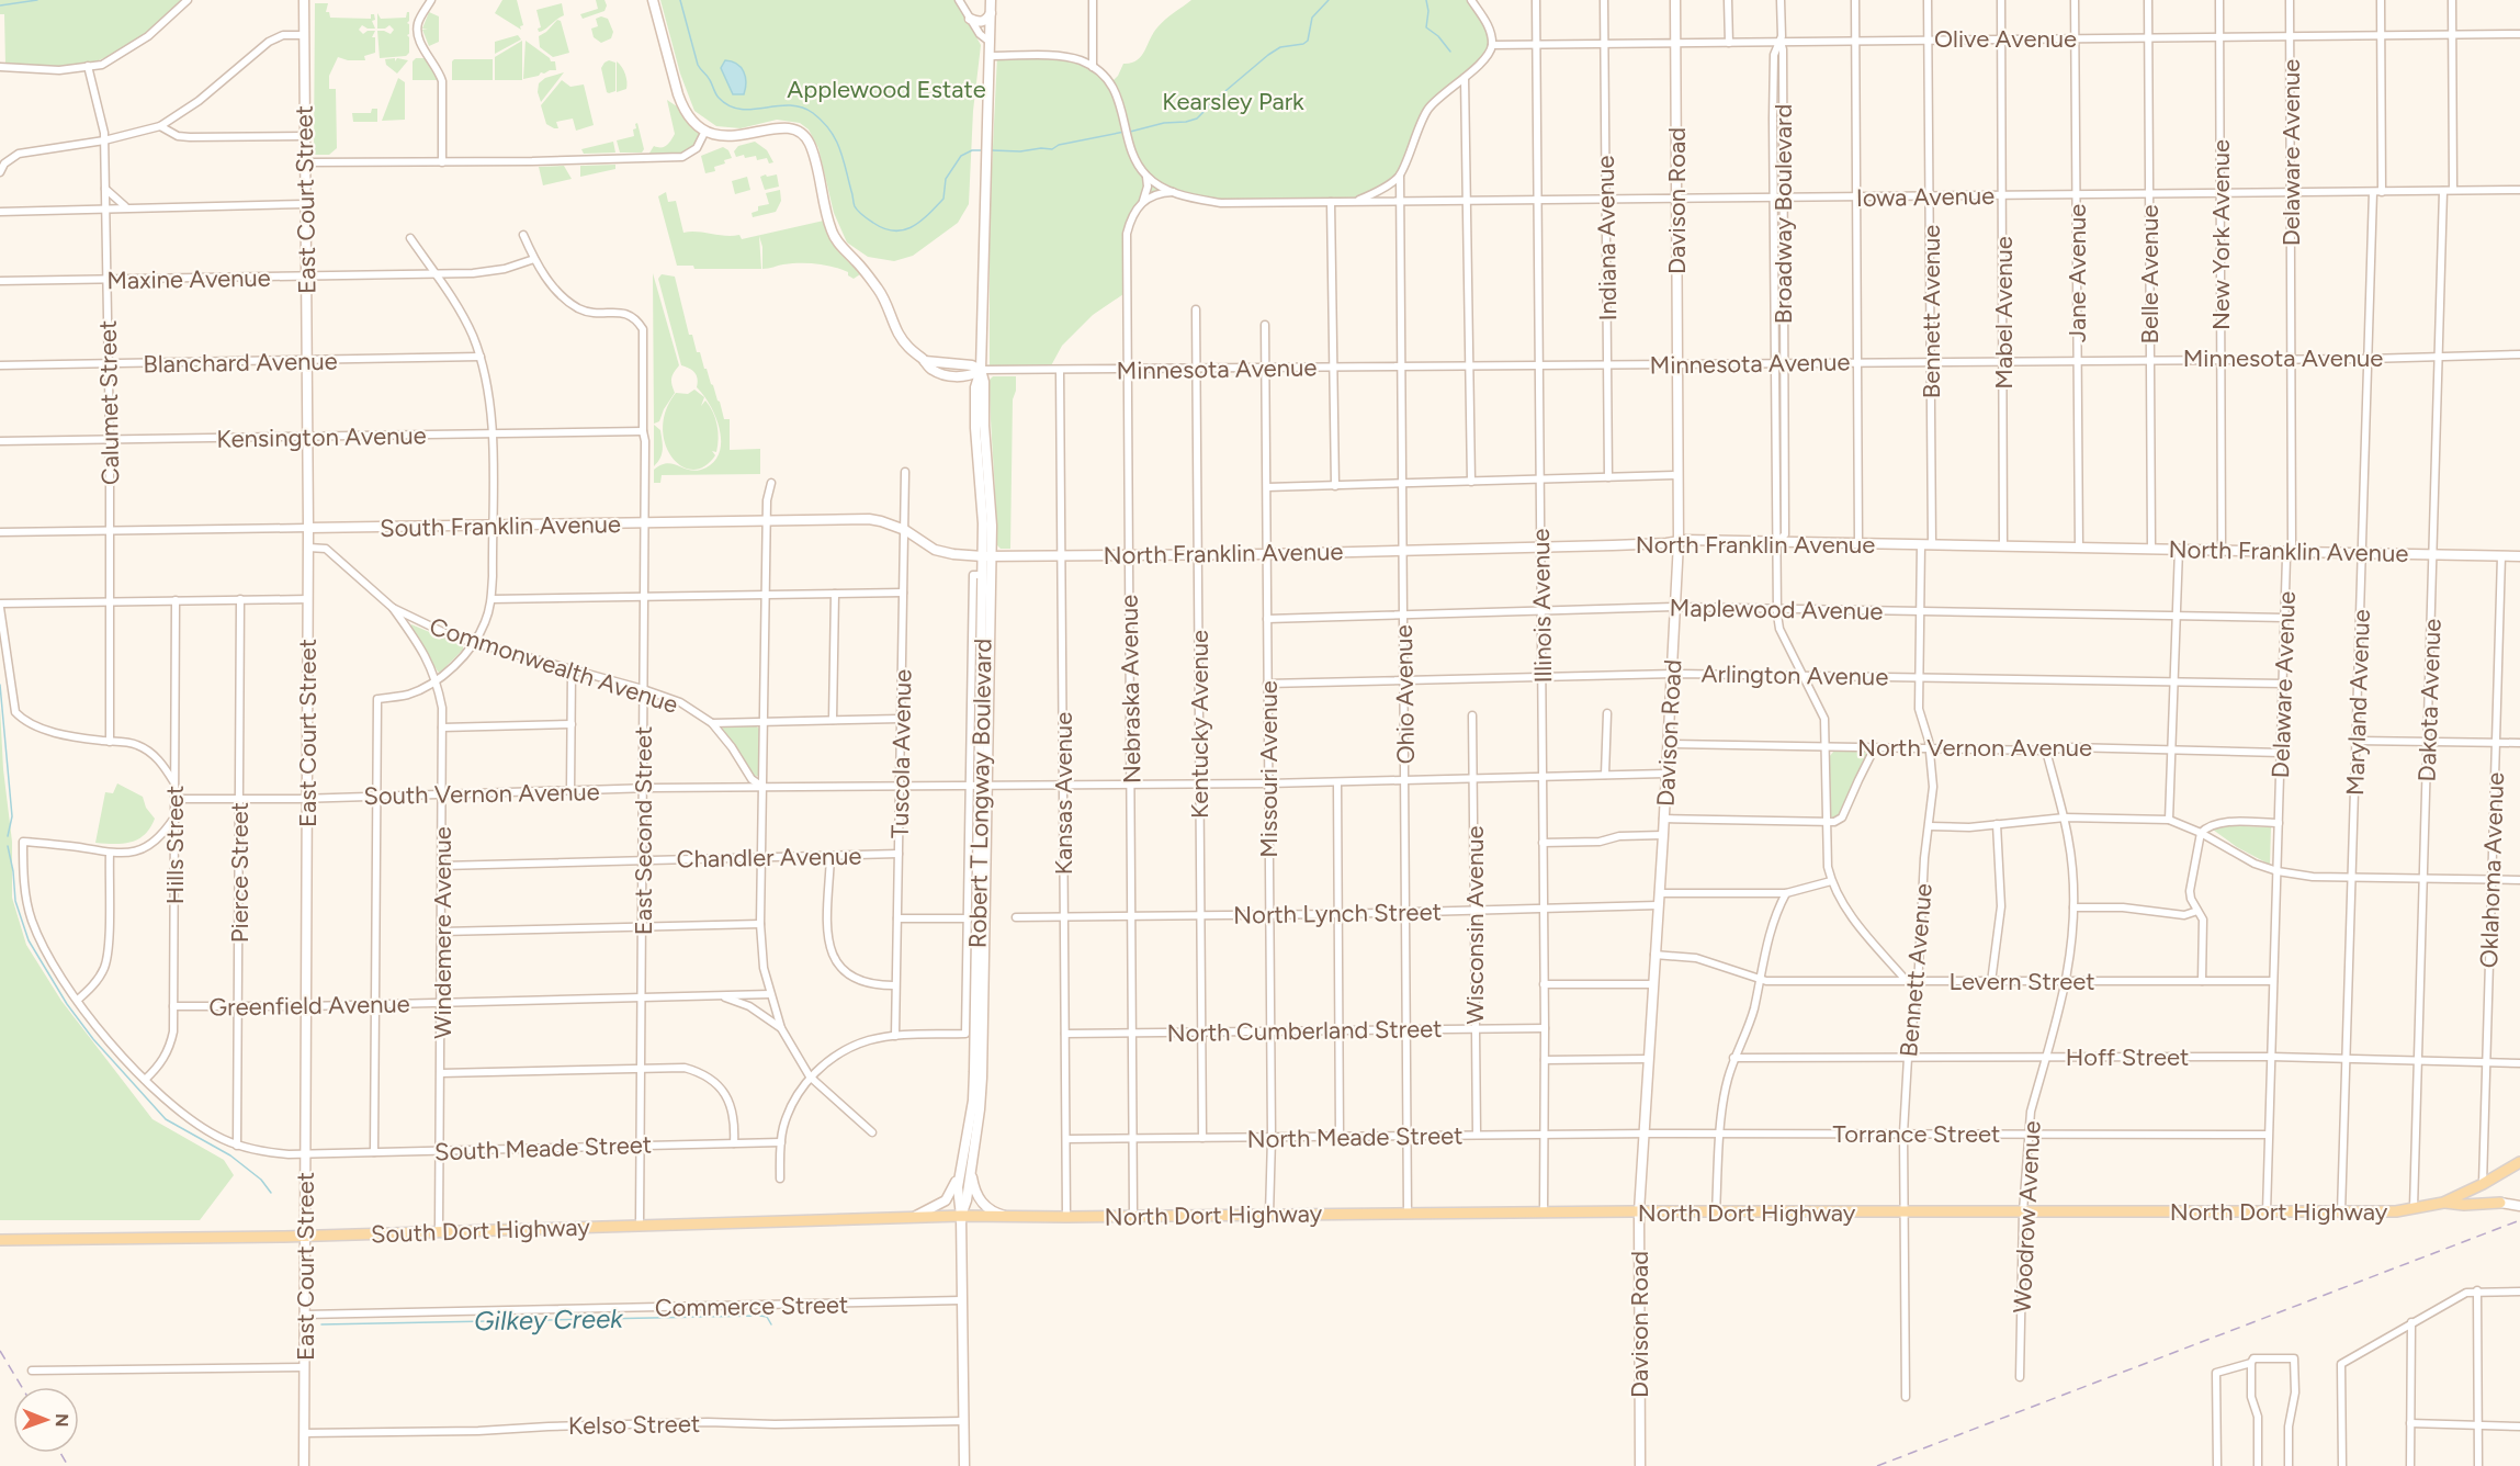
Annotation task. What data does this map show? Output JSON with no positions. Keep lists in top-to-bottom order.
{
  "streets": {
    "main road": ["North Dort Highway", "South Dort Highway"],
    "street": [
      "Olive Avenue",
      "Delaware Avenue",
      "Iowa Avenue",
      "East Court Street",
      "Davison Road",
      "Broadway Boulevard",
      "New York Avenue",
      "Indiana Avenue",
      "Jane Avenue",
      "Belle Avenue",
      "Maxine Avenue",
      "Bennett Avenue",
      "Mabel Avenue",
      "Minnesota Avenue",
      "Blanchard Avenue",
      "Calumet Street",
      "Kensington Avenue",
      "South Franklin Avenue",
      "North Franklin Avenue",
      "Illinois Avenue",
      "Maplewood Avenue",
      "Commonwealth Avenue",
      "Arlington Avenue",
      "Nebraska Avenue",
      "Ohio Avenue",
      "Dakota Avenue",
      "Maryland Avenue",
      "Kentucky Avenue",
      "North Vernon Avenue",
      "Tuscola Avenue",
      "Missouri Avenue",
      "South Vernon Avenue",
      "Robert T Longway Boulevard",
      "Kansas Avenue",
      "East Second Street",
      "Hills Street",
      "Chandler Avenue",
      "Oklahoma Avenue",
      "Pierce Street",
      "North Lynch Street",
      "Wisconsin Avenue",
      "Windemere Avenue",
      "Levern Street",
      "Greenfield Avenue",
      "North Cumberland Street",
      "Hoff Street",
      "Torrance Street",
      "North Meade Street",
      "South Meade Street",
      "Woodrow Avenue",
      "Commerce Street",
      "Kelso Street"
    ]
  },
  "crossings": [
    ["Olive Avenue", "Delaware Avenue"],
    ["Olive Avenue", "Davison Road"],
    ["Olive Avenue", "Broadway Boulevard"],
    ["Olive Avenue", "New York Avenue"],
    ["Olive Avenue", "Indiana Avenue"],
    ["Olive Avenue", "Jane Avenue"],
    ["Olive Avenue", "Belle Avenue"],
    ["Olive Avenue", "Bennett Avenue"],
    ["Olive Avenue", "Mabel Avenue"],
    ["Olive Avenue", "Illinois Avenue"],
    ["Delaware Avenue", "Iowa Avenue"],
    ["Delaware Avenue", "Minnesota Avenue"],
    ["Delaware Avenue", "North Franklin Avenue"],
    ["Delaware Avenue", "Maplewood Avenue"],
    ["Delaware Avenue", "Arlington Avenue"],
    ["Delaware Avenue", "North Vernon Avenue"],
    ["Delaware Avenue", "Levern Street"],
    ["Delaware Avenue", "Hoff Street"],
    ["Delaware Avenue", "Torrance Street"],
    ["Delaware Avenue", "North Dort Highway"],
    ["Iowa Avenue", "Davison Road"],
    ["Iowa Avenue", "Broadway Boulevard"],
    ["Iowa Avenue", "New York Avenue"],
    ["Iowa Avenue", "Indiana Avenue"],
    ["Iowa Avenue", "Jane Avenue"],
    ["Iowa Avenue", "Belle Avenue"],
    ["Iowa Avenue", "Bennett Avenue"],
    ["Iowa Avenue", "Mabel Avenue"],
    ["Iowa Avenue", "Illinois Avenue"],
    ["Iowa Avenue", "Nebraska Avenue"],
    ["Iowa Avenue", "Ohio Avenue"],
    ["Iowa Avenue", "Dakota Avenue"],
    ["Iowa Avenue", "Maryland Avenue"],
    ["East Court Street", "Maxine Avenue"],
    ["East Court Street", "Blanchard Avenue"],
    ["East Court Street", "Kensington Avenue"],
    ["East Court Street", "South Franklin Avenue"],
    ["East Court Street", "Commonwealth Avenue"],
    ["East Court Street", "South Vernon Avenue"],
    ["East Court Street", "Greenfield Avenue"],
    ["East Court Street", "South Meade Street"],
    ["East Court Street", "South Dort Highway"],
    ["East Court Street", "Commerce Street"],
    ["East Court Street", "Kelso Street"],
    ["Davison Road", "Minnesota Avenue"],
    ["Davison Road", "North Franklin Avenue"],
    ["Davison Road", "Maplewood Avenue"],
    ["Davison Road", "Arlington Avenue"],
    ["Davison Road", "North Vernon Avenue"],
    ["Davison Road", "North Lynch Street"],
    ["Davison Road", "Levern Street"],
    ["Davison Road", "Torrance Street"],
    ["Davison Road", "North Meade Street"],
    ["Davison Road", "North Dort Highway"],
    ["Broadway Boulevard", "Minnesota Avenue"],
    ["Broadway Boulevard", "North Franklin Avenue"],
    ["Broadway Boulevard", "Maplewood Avenue"],
    ["Broadway Boulevard", "Arlington Avenue"],
    ["Broadway Boulevard", "North Vernon Avenue"],
    ["Broadway Boulevard", "Levern Street"],
    ["New York Avenue", "Minnesota Avenue"],
    ["New York Avenue", "North Franklin Avenue"],
    ["Indiana Avenue", "Minnesota Avenue"],
    ["Jane Avenue", "Minnesota Avenue"],
    ["Jane Avenue", "North Franklin Avenue"],
    ["Belle Avenue", "Minnesota Avenue"],
    ["Belle Avenue", "North Franklin Avenue"],
    ["Maxine Avenue", "Calumet Street"],
    ["Maxine Avenue", "East Second Street"],
    ["Bennett Avenue", "Minnesota Avenue"],
    ["Bennett Avenue", "North Franklin Avenue"],
    ["Bennett Avenue", "Maplewood Avenue"],
    ["Bennett Avenue", "Arlington Avenue"],
    ["Bennett Avenue", "North Vernon Avenue"],
    ["Bennett Avenue", "Levern Street"],
    ["Bennett Avenue", "Hoff Street"],
    ["Bennett Avenue", "Torrance Street"],
    ["Bennett Avenue", "North Dort Highway"],
    ["Mabel Avenue", "Minnesota Avenue"],
    ["Mabel Avenue", "North Franklin Avenue"],
    ["Minnesota Avenue", "Illinois Avenue"],
    ["Minnesota Avenue", "Nebraska Avenue"],
    ["Minnesota Avenue", "Ohio Avenue"],
    ["Minnesota Avenue", "Dakota Avenue"],
    ["Minnesota Avenue", "Maryland Avenue"],
    ["Minnesota Avenue", "Kentucky Avenue"],
    ["Minnesota Avenue", "Missouri Avenue"],
    ["Minnesota Avenue", "Robert T Longway Boulevard"],
    ["Minnesota Avenue", "Kansas Avenue"],
    ["Blanchard Avenue", "Calumet Street"],
    ["Calumet Street", "Kensington Avenue"],
    ["Calumet Street", "South Franklin Avenue"],
    ["Kensington Avenue", "East Second Street"],
    ["South Franklin Avenue", "North Franklin Avenue"],
    ["South Franklin Avenue", "Tuscola Avenue"],
    ["South Franklin Avenue", "Robert T Longway Boulevard"],
    ["South Franklin Avenue", "East Second Street"],
    ["North Franklin Avenue", "Illinois Avenue"],
    ["North Franklin Avenue", "Nebraska Avenue"],
    ["North Franklin Avenue", "Ohio Avenue"],
    ["North Franklin Avenue", "Dakota Avenue"],
    ["North Franklin Avenue", "Maryland Avenue"],
    ["North Franklin Avenue", "Kentucky Avenue"],
    ["North Franklin Avenue", "Missouri Avenue"],
    ["North Franklin Avenue", "Robert T Longway Boulevard"],
    ["North Franklin Avenue", "Kansas Avenue"],
    ["North Franklin Avenue", "Oklahoma Avenue"],
    ["Illinois Avenue", "Maplewood Avenue"],
    ["Illinois Avenue", "Arlington Avenue"],
    ["Illinois Avenue", "North Lynch Street"],
    ["Illinois Avenue", "North Cumberland Street"],
    ["Illinois Avenue", "North Meade Street"],
    ["Illinois Avenue", "North Dort Highway"],
    ["Maplewood Avenue", "Ohio Avenue"],
    ["Maplewood Avenue", "Missouri Avenue"],
    ["Commonwealth Avenue", "South Vernon Avenue"],
    ["Commonwealth Avenue", "East Second Street"],
    ["Commonwealth Avenue", "Windemere Avenue"],
    ["Arlington Avenue", "Ohio Avenue"],
    ["Arlington Avenue", "Missouri Avenue"],
    ["Nebraska Avenue", "North Lynch Street"],
    ["Nebraska Avenue", "North Cumberland Street"],
    ["Nebraska Avenue", "North Meade Street"],
    ["Nebraska Avenue", "North Dort Highway"],
    ["Ohio Avenue", "North Lynch Street"],
    ["Ohio Avenue", "North Cumberland Street"],
    ["Ohio Avenue", "North Meade Street"],
    ["Ohio Avenue", "North Dort Highway"],
    ["Dakota Avenue", "Hoff Street"],
    ["Dakota Avenue", "North Dort Highway"],
    ["Maryland Avenue", "Hoff Street"],
    ["Maryland Avenue", "North Dort Highway"],
    ["Kentucky Avenue", "North Lynch Street"],
    ["Kentucky Avenue", "North Cumberland Street"],
    ["Kentucky Avenue", "North Meade Street"],
    ["North Vernon Avenue", "Woodrow Avenue"],
    ["Tuscola Avenue", "South Vernon Avenue"],
    ["Tuscola Avenue", "Chandler Avenue"],
    ["Missouri Avenue", "North Lynch Street"],
    ["Missouri Avenue", "North Cumberland Street"],
    ["Missouri Avenue", "North Meade Street"],
    ["Missouri Avenue", "North Dort Highway"],
    ["South Vernon Avenue", "Robert T Longway Boulevard"],
    ["South Vernon Avenue", "East Second Street"],
    ["South Vernon Avenue", "Hills Street"],
    ["South Vernon Avenue", "Pierce Street"],
    ["South Vernon Avenue", "Windemere Avenue"],
    ["Robert T Longway Boulevard", "North Dort Highway"],
    ["Robert T Longway Boulevard", "South Dort Highway"],
    ["Robert T Longway Boulevard", "Commerce Street"],
    ["Robert T Longway Boulevard", "Kelso Street"],
    ["Kansas Avenue", "North Lynch Street"],
    ["Kansas Avenue", "North Cumberland Street"],
    ["Kansas Avenue", "North Meade Street"],
    ["Kansas Avenue", "North Dort Highway"],
    ["East Second Street", "Chandler Avenue"],
    ["East Second Street", "Greenfield Avenue"],
    ["East Second Street", "South Meade Street"],
    ["East Second Street", "South Dort Highway"],
    ["Hills Street", "Greenfield Avenue"],
    ["Hills Street", "South Meade Street"],
    ["Chandler Avenue", "Windemere Avenue"],
    ["Oklahoma Avenue", "Hoff Street"],
    ["Oklahoma Avenue", "North Dort Highway"],
    ["Pierce Street", "Greenfield Avenue"],
    ["Pierce Street", "South Meade Street"],
    ["North Lynch Street", "Wisconsin Avenue"],
    ["Wisconsin Avenue", "North Cumberland Street"],
    ["Wisconsin Avenue", "North Meade Street"],
    ["Windemere Avenue", "Greenfield Avenue"],
    ["Windemere Avenue", "South Meade Street"],
    ["Windemere Avenue", "South Dort Highway"],
    ["Levern Street", "Woodrow Avenue"],
    ["Hoff Street", "Woodrow Avenue"],
    ["Torrance Street", "North Meade Street"],
    ["Torrance Street", "Woodrow Avenue"],
    ["North Dort Highway", "Woodrow Avenue"],
    ["North Dort Highway", "South Dort Highway"]
  ],
  "water": ["Gilkey Creek"],
  "parks": ["Applewood Estate", "Kearsley Park"],
  "north": "right"
}
